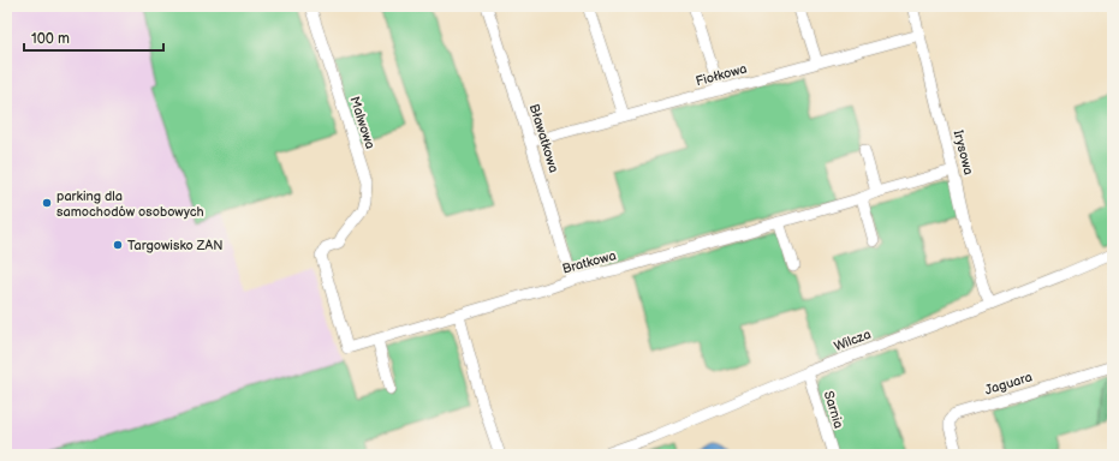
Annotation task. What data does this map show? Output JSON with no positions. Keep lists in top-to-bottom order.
{
  "streets": {
    "street": [
      "Fiołkowa",
      "Malwowa",
      "Bławatkowa",
      "Irysowa",
      "Bratkowa",
      "Wilcza",
      "Jaguara",
      "Sarnia"
    ]
  },
  "crossings": [
    ["Fiołkowa", "Bławatkowa"],
    ["Fiołkowa", "Irysowa"],
    ["Malwowa", "Bratkowa"],
    ["Bławatkowa", "Bratkowa"],
    ["Irysowa", "Bratkowa"],
    ["Irysowa", "Wilcza"],
    ["Wilcza", "Sarnia"]
  ],
  "places": ["parking dla samochodów osobowych", "Targowisko ZAN"],
  "scale_bar": "100 m"
}
